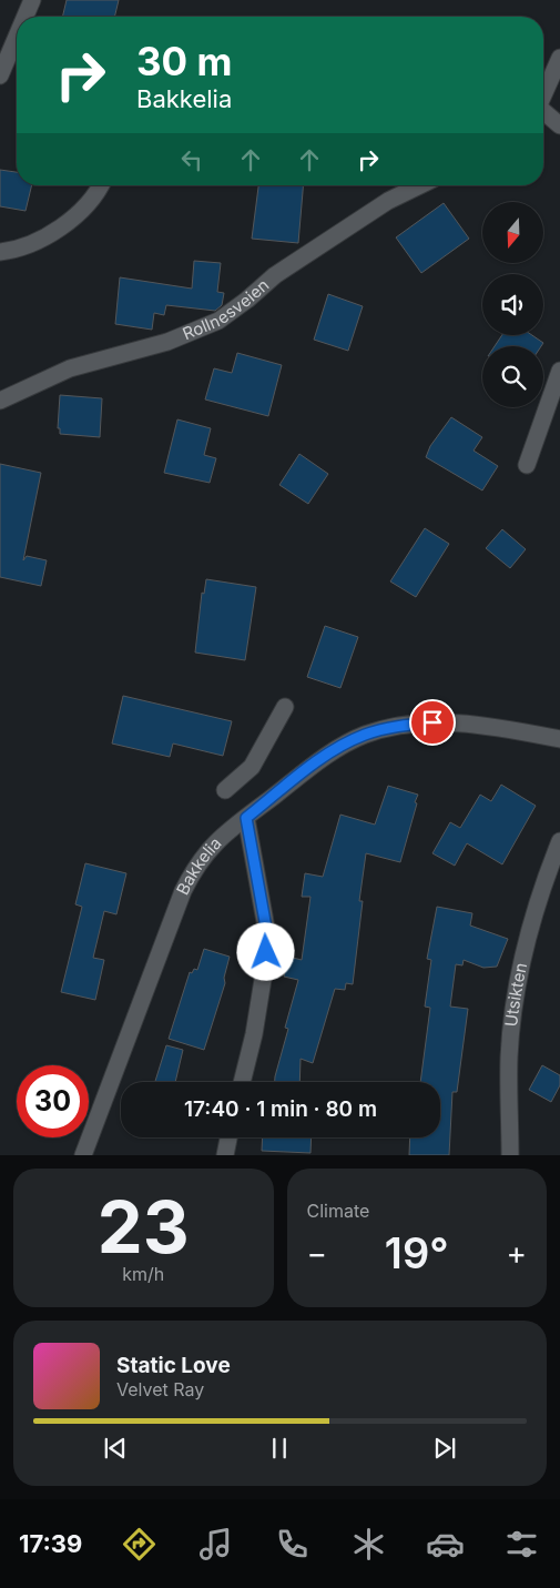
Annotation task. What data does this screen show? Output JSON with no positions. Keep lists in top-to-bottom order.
{
  "streets": {
    "street": ["Rollnesveien", "Bakkelia", "Utsikten"]
  },
  "north": "bottom",
  "page": {
    "turn": ["30 m", "Bakkelia"],
    "limit": "30",
    "trip": "17:40 · 1 min · 80 m",
    "tile": [
      ["23", "km/h"],
      "Climate"
    ],
    "heat": ["−", "19°", "+"],
    "song": ["Static Love", "Velvet Ray"],
    "tabs": "17:39"
  }
}
